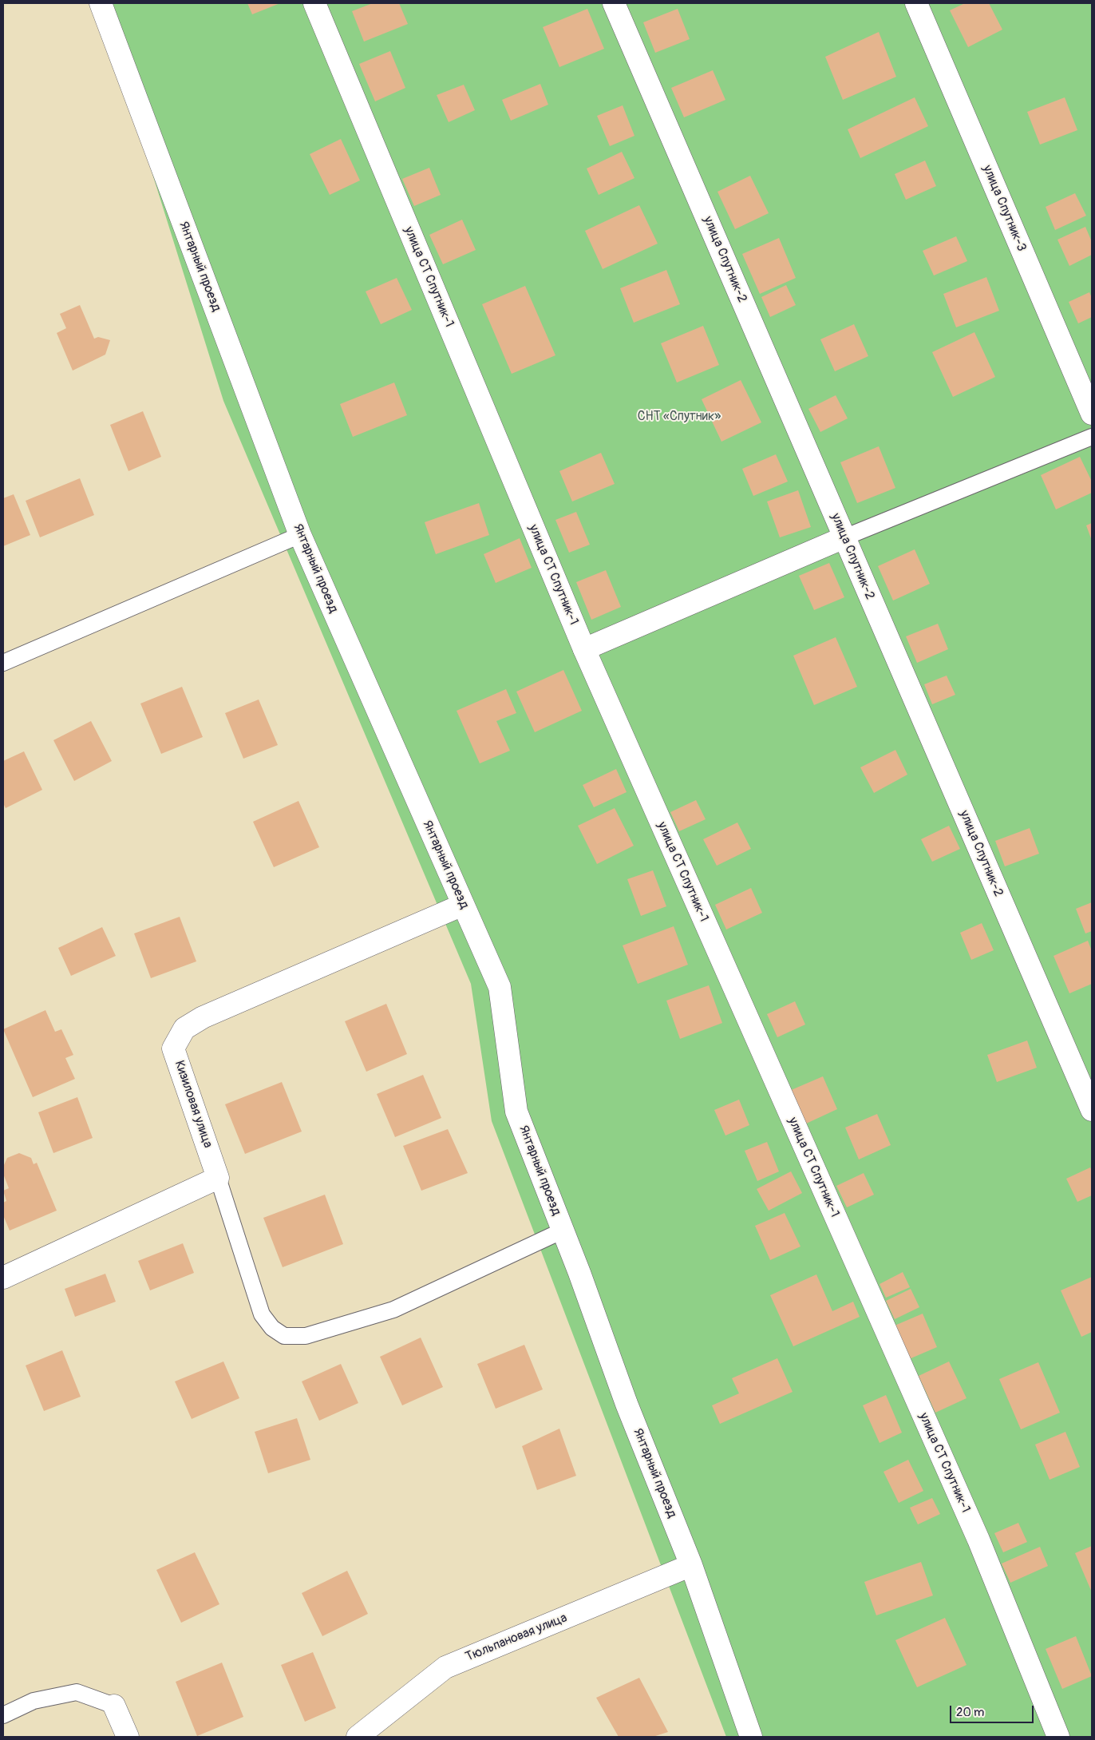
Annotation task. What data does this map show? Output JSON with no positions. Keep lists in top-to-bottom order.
{
  "streets": {
    "street": [
      "улица Спутник-3",
      "улица Спутник-2",
      "Янтарный проезд",
      "улица СТ Спутник-1",
      "Кизиловая улица",
      "Тюльпановая улица"
    ]
  },
  "crossings": [
    ["Янтарный проезд", "Кизиловая улица"],
    ["Янтарный проезд", "Тюльпановая улица"]
  ],
  "parks": ["СНТ «Спутник»"],
  "scale_bar": "20 m"
}
